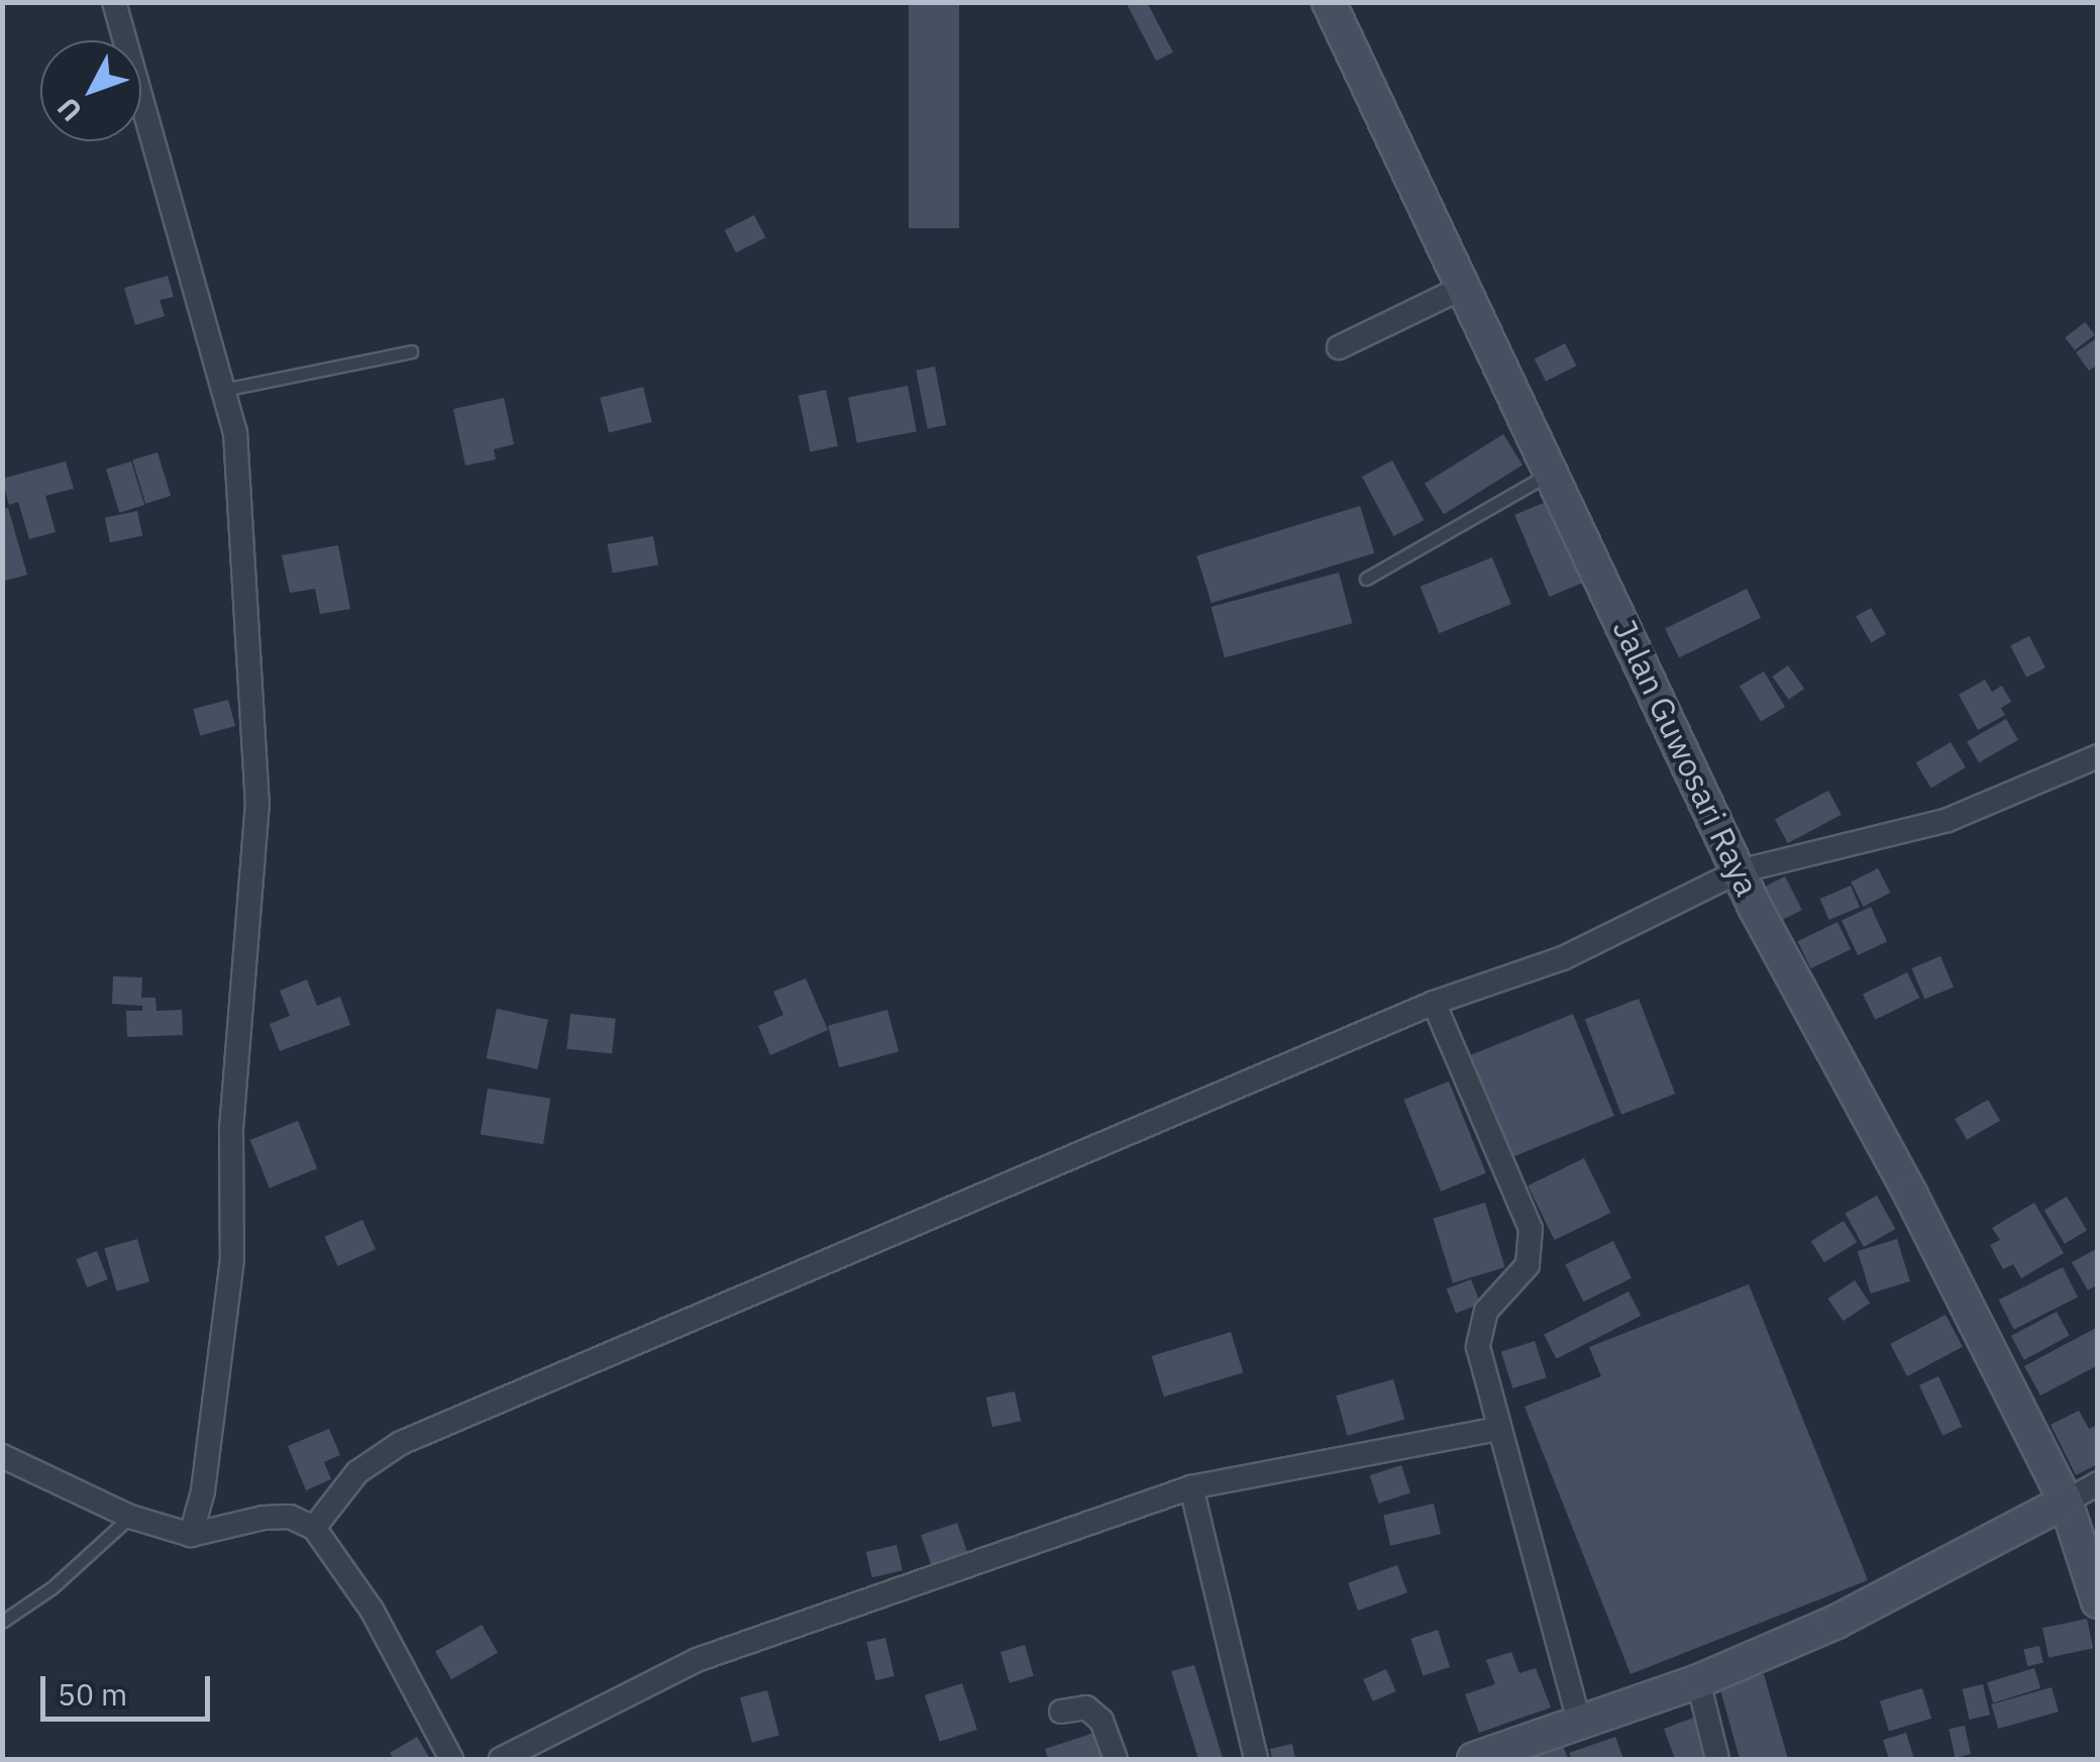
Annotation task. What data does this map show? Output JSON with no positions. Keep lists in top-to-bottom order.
{
  "streets": {
    "street": ["Jalan Guwosari Raya"]
  },
  "scale_bar": "50 m",
  "north": "bottom left"
}
